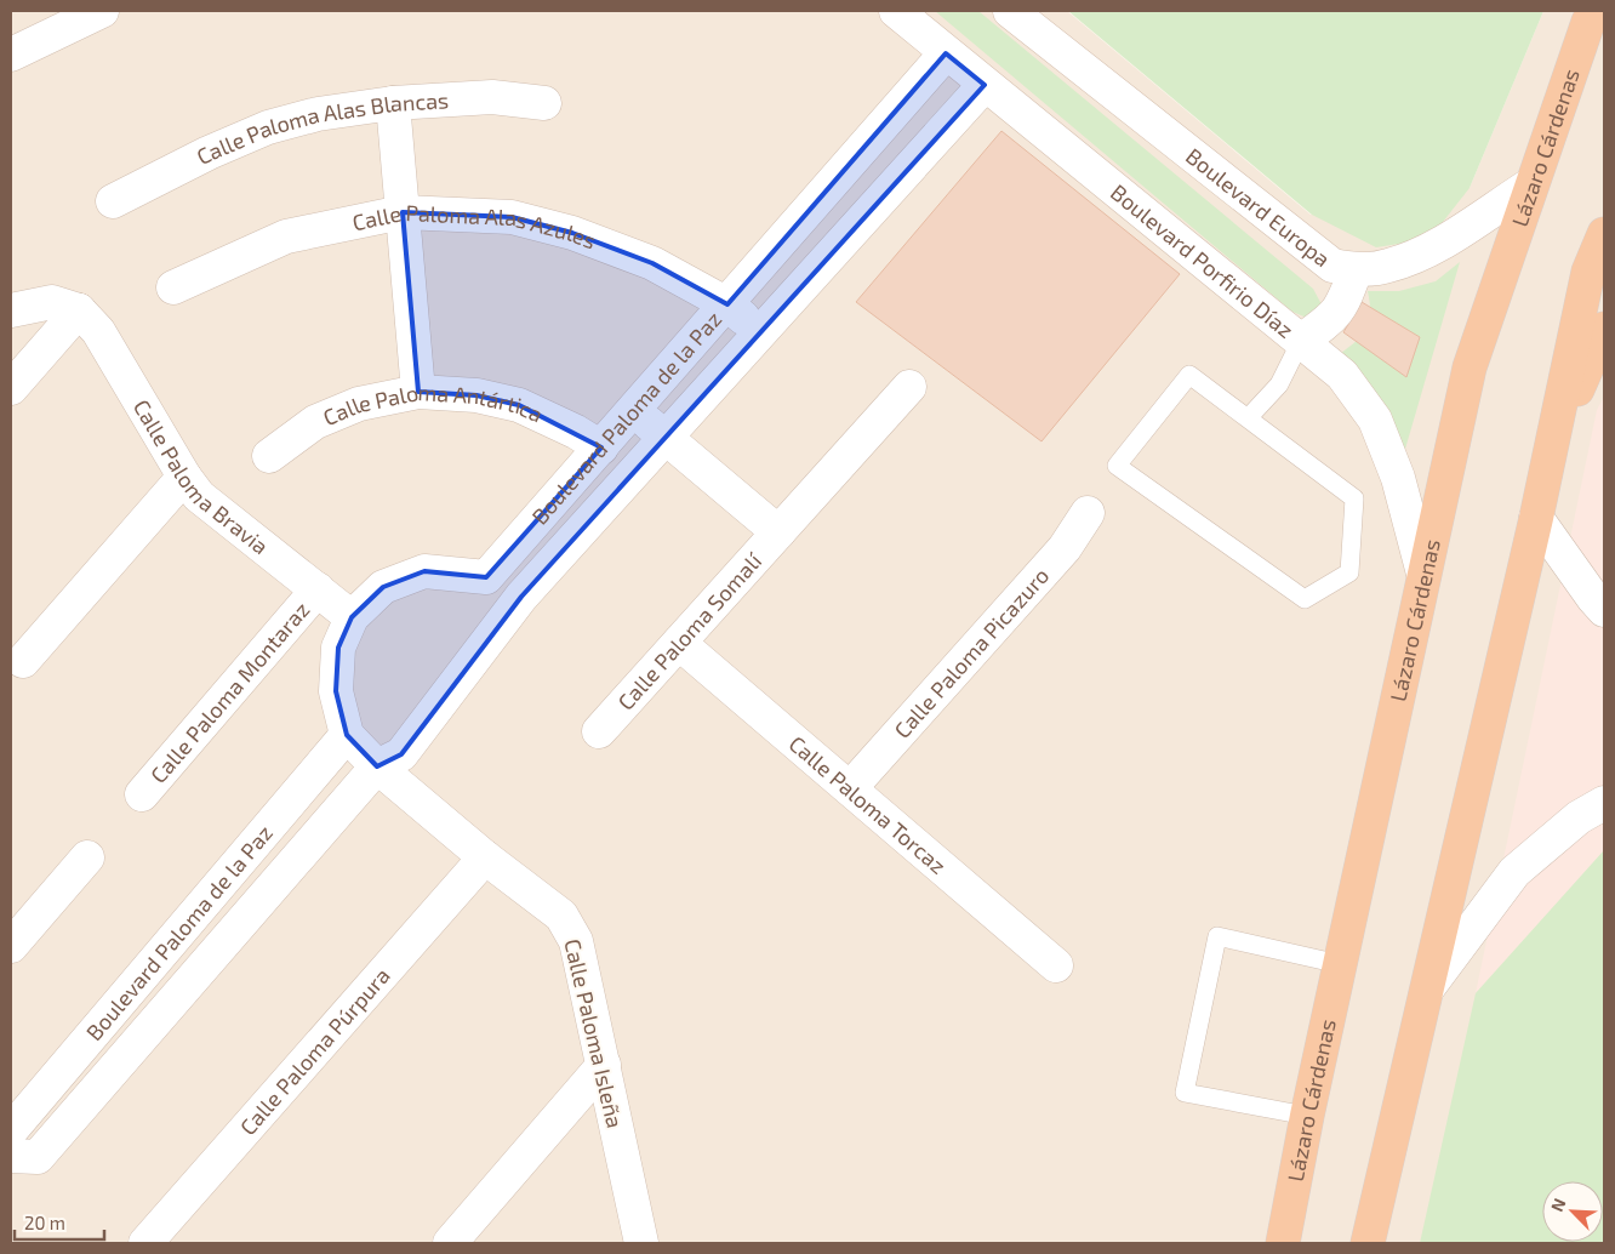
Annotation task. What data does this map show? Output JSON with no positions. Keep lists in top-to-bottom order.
{
  "streets": {
    "highway": ["Lázaro Cárdenas"],
    "street": [
      "Calle Paloma Alas Blancas",
      "Boulevard Europa",
      "Calle Paloma Alas Azules",
      "Boulevard Porfirio Díaz",
      "Boulevard Paloma de la Paz",
      "Calle Paloma Antártica",
      "Calle Paloma Bravia",
      "Calle Paloma Somalí",
      "Calle Paloma Picazuro",
      "Calle Paloma Montaraz",
      "Calle Paloma Torcaz",
      "Calle Paloma Isleña",
      "Calle Paloma Púrpura"
    ]
  },
  "crossings": [
    ["Lázaro Cárdenas", "Boulevard Europa"],
    ["Lázaro Cárdenas", "Boulevard Porfirio Díaz"],
    ["Calle Paloma Alas Azules", "Boulevard Paloma de la Paz"],
    ["Boulevard Porfirio Díaz", "Boulevard Paloma de la Paz"],
    ["Boulevard Paloma de la Paz", "Calle Paloma Antártica"],
    ["Boulevard Paloma de la Paz", "Calle Paloma Bravia"],
    ["Boulevard Paloma de la Paz", "Calle Paloma Isleña"],
    ["Calle Paloma Bravia", "Calle Paloma Montaraz"],
    ["Calle Paloma Somalí", "Calle Paloma Torcaz"],
    ["Calle Paloma Picazuro", "Calle Paloma Torcaz"],
    ["Calle Paloma Isleña", "Calle Paloma Púrpura"]
  ],
  "scale_bar": "20 m",
  "north": "top left"
}
